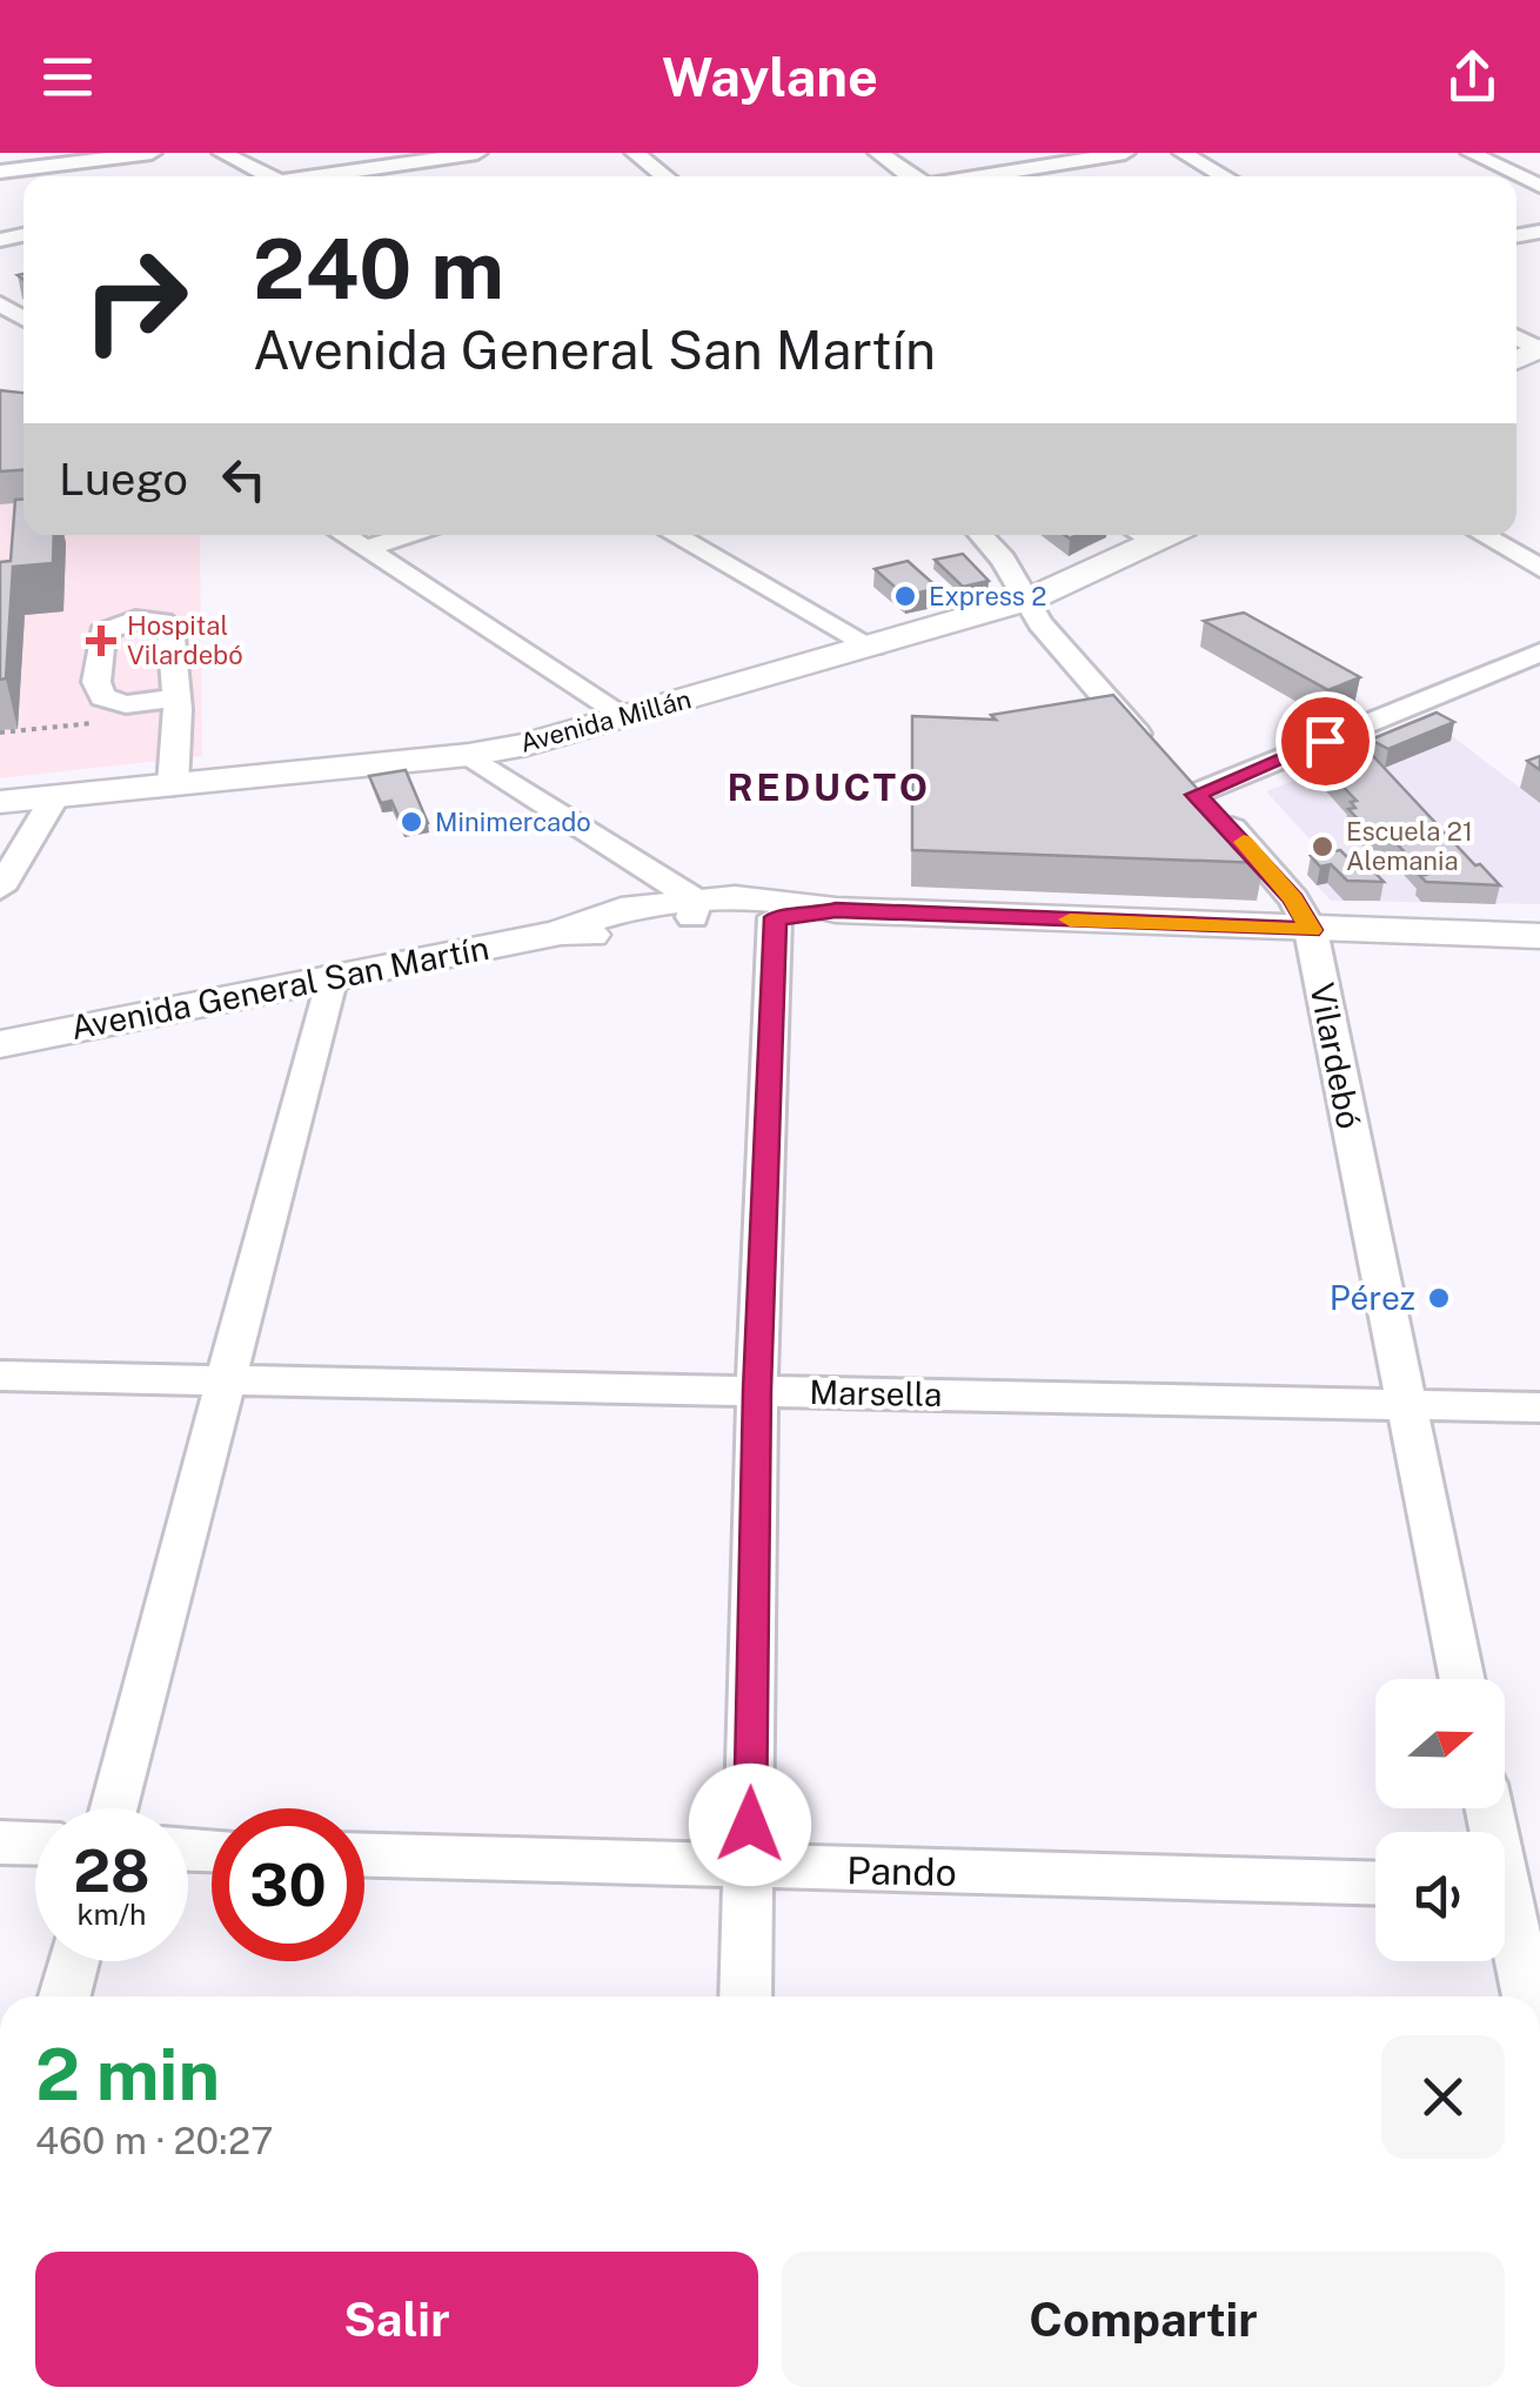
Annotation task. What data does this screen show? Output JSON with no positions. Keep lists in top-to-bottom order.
{
  "streets": {
    "main road": ["Avenida Millán", "Avenida General San Martín"],
    "street": ["Vilardebó", "Marsella", "Pando"]
  },
  "crossings": [
    ["Avenida Millán", "Vilardebó"],
    ["Avenida General San Martín", "Vilardebó"],
    ["Vilardebó", "Marsella"]
  ],
  "districts": ["REDUCTO"],
  "places": {
    "other": [
      "Express 2",
      "Minimercado",
      "Escuela 21 Alemania",
      "Pérez"
    ],
    "health": ["Hospital Vilardebó"]
  },
  "north": "right",
  "page": {
    "header": "Waylane",
    "turn": ["240 m", "Avenida General San Martín"],
    "then": "Luego",
    "speed": "28 km/h",
    "limit": "30",
    "heading": ["2 min", "460 m · 20:27"],
    "buttons": ["Salir", "Compartir"]
  }
}
